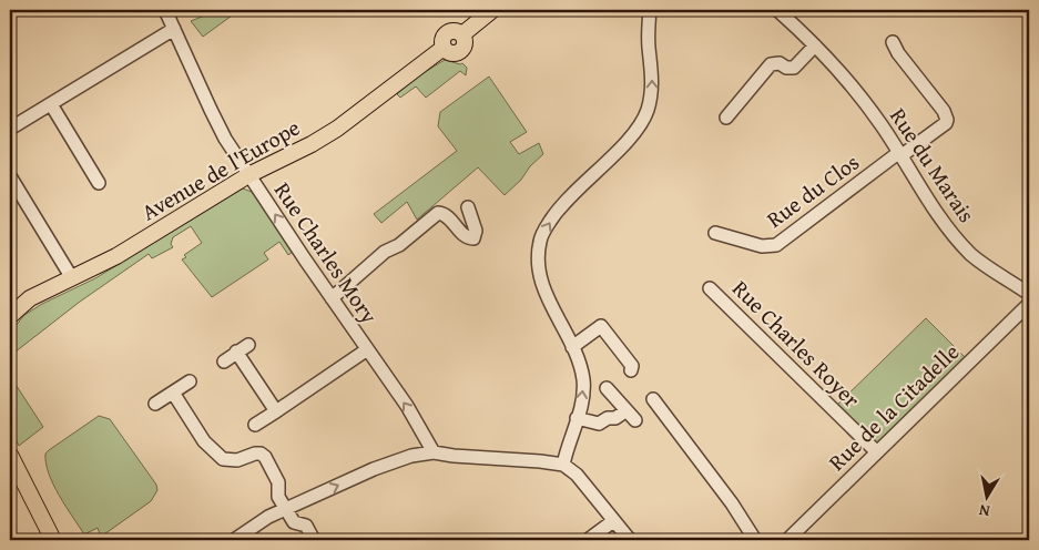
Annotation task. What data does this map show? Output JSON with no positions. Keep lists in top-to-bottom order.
{
  "streets": {
    "main road": ["Avenue de l'Europe"],
    "street": [
      "Rue du Marais",
      "Rue du Clos",
      "Rue Charles Mory",
      "Rue Charles Royer",
      "Rue de la Citadelle"
    ]
  },
  "crossings": [
    ["Rue du Marais", "Rue du Clos"],
    ["Avenue de l'Europe", "Rue Charles Mory"],
    ["Rue Charles Royer", "Rue de la Citadelle"]
  ],
  "one_way": ["Rue Charles Mory"],
  "north": "bottom"
}
